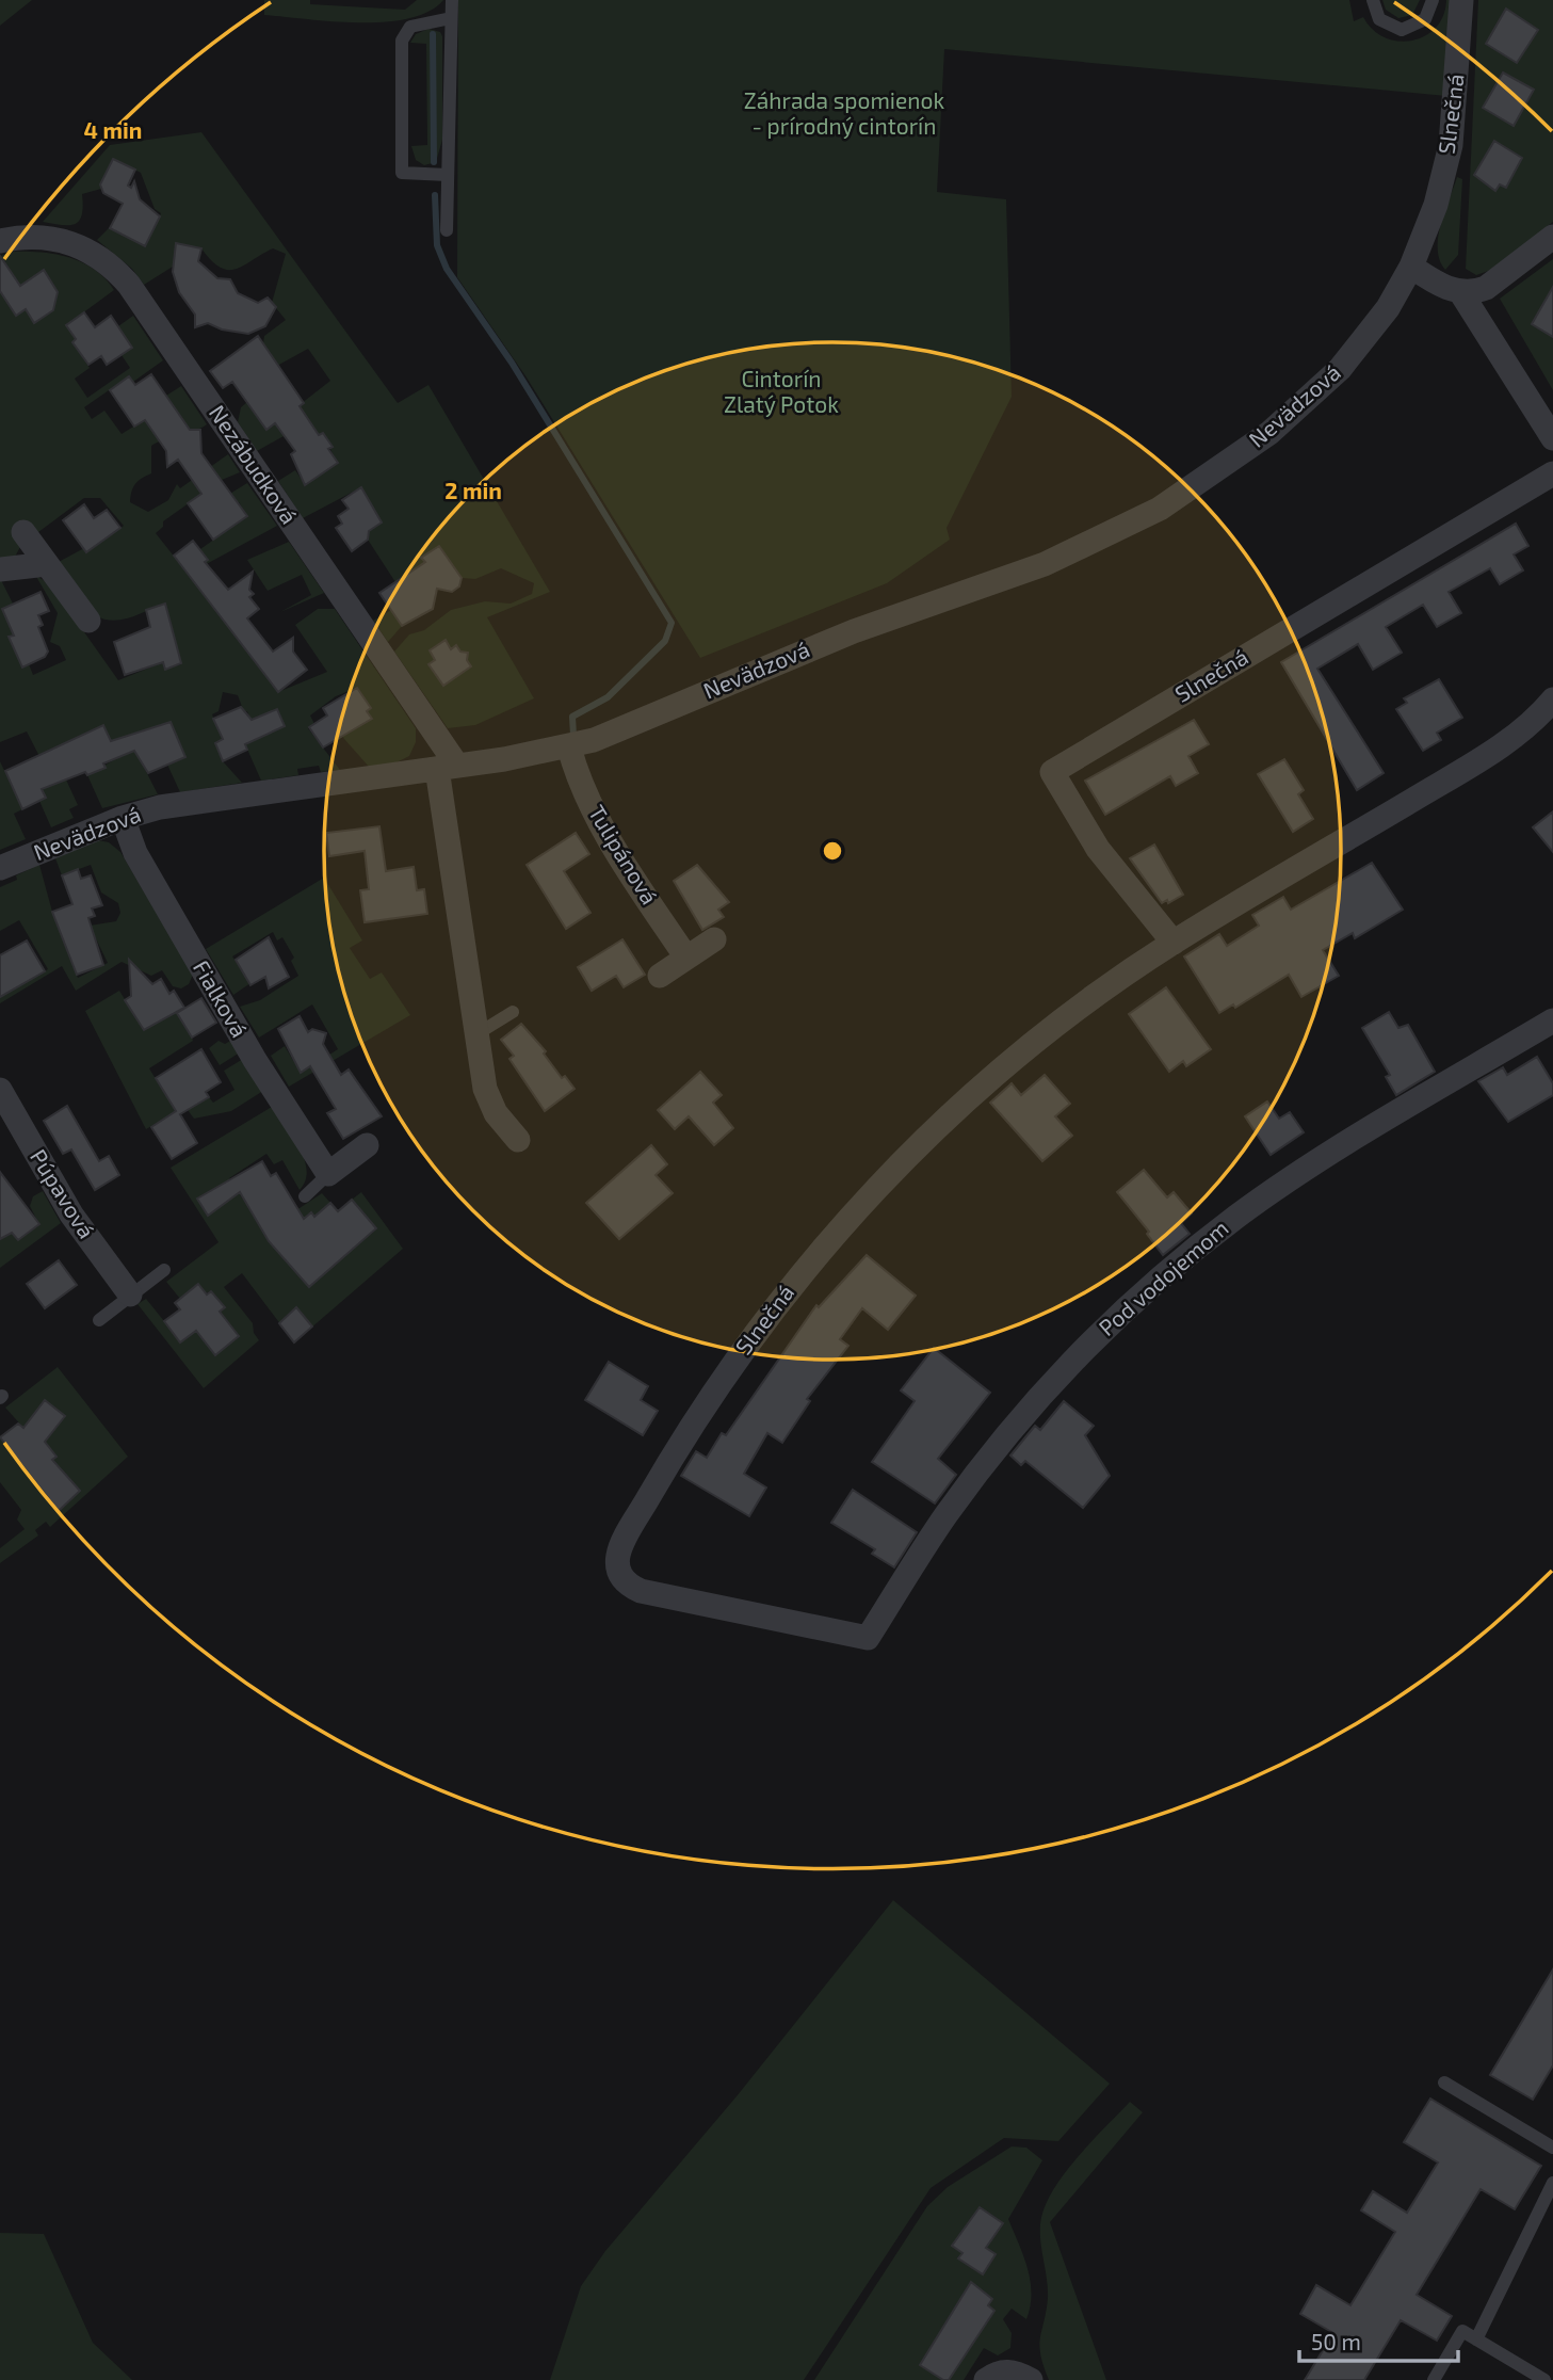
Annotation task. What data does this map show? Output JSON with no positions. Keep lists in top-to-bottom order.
{
  "streets": {
    "street": [
      "Slnečná",
      "Nevädzová",
      "Nezábudková",
      "Tulipánová",
      "Fialková",
      "Púpavová",
      "Pod vodojemom"
    ]
  },
  "crossings": [
    ["Slnečná", "Nevädzová"],
    ["Slnečná", "Pod vodojemom"],
    ["Nevädzová", "Nezábudková"],
    ["Nevädzová", "Tulipánová"],
    ["Nevädzová", "Fialková"]
  ],
  "parks": ["Záhrada spomienok - prírodný cintorín", "Cintorín Zlatý Potok"],
  "scale_bar": "50 m",
  "rings": ["4 min", "2 min"]
}
